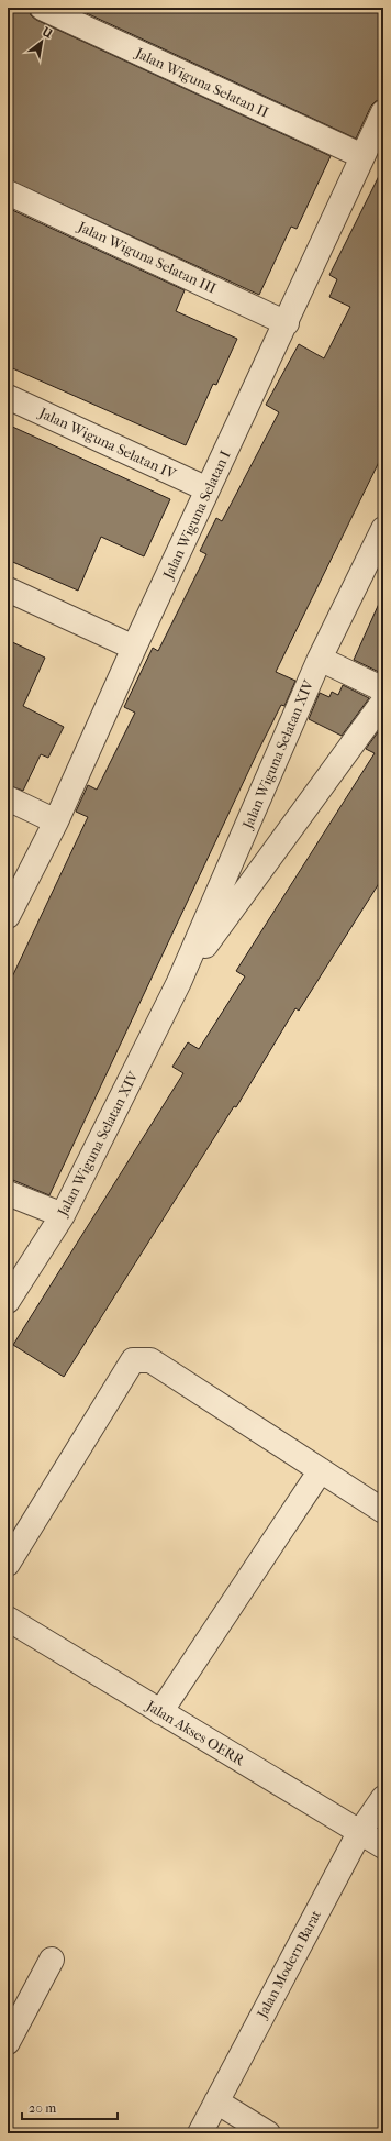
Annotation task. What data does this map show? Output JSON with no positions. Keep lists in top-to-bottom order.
{
  "streets": {
    "street": [
      "Jalan Wiguna Selatan II",
      "Jalan Wiguna Selatan III",
      "Jalan Wiguna Selatan IV",
      "Jalan Wiguna Selatan I",
      "Jalan Wiguna Selatan XIV",
      "Jalan Akses OERR",
      "Jalan Modern Barat"
    ]
  },
  "crossings": [
    ["Jalan Wiguna Selatan II", "Jalan Wiguna Selatan I"],
    ["Jalan Wiguna Selatan III", "Jalan Wiguna Selatan I"],
    ["Jalan Wiguna Selatan IV", "Jalan Wiguna Selatan I"],
    ["Jalan Akses OERR", "Jalan Modern Barat"]
  ],
  "scale_bar": "20 m",
  "north": "top right"
}
